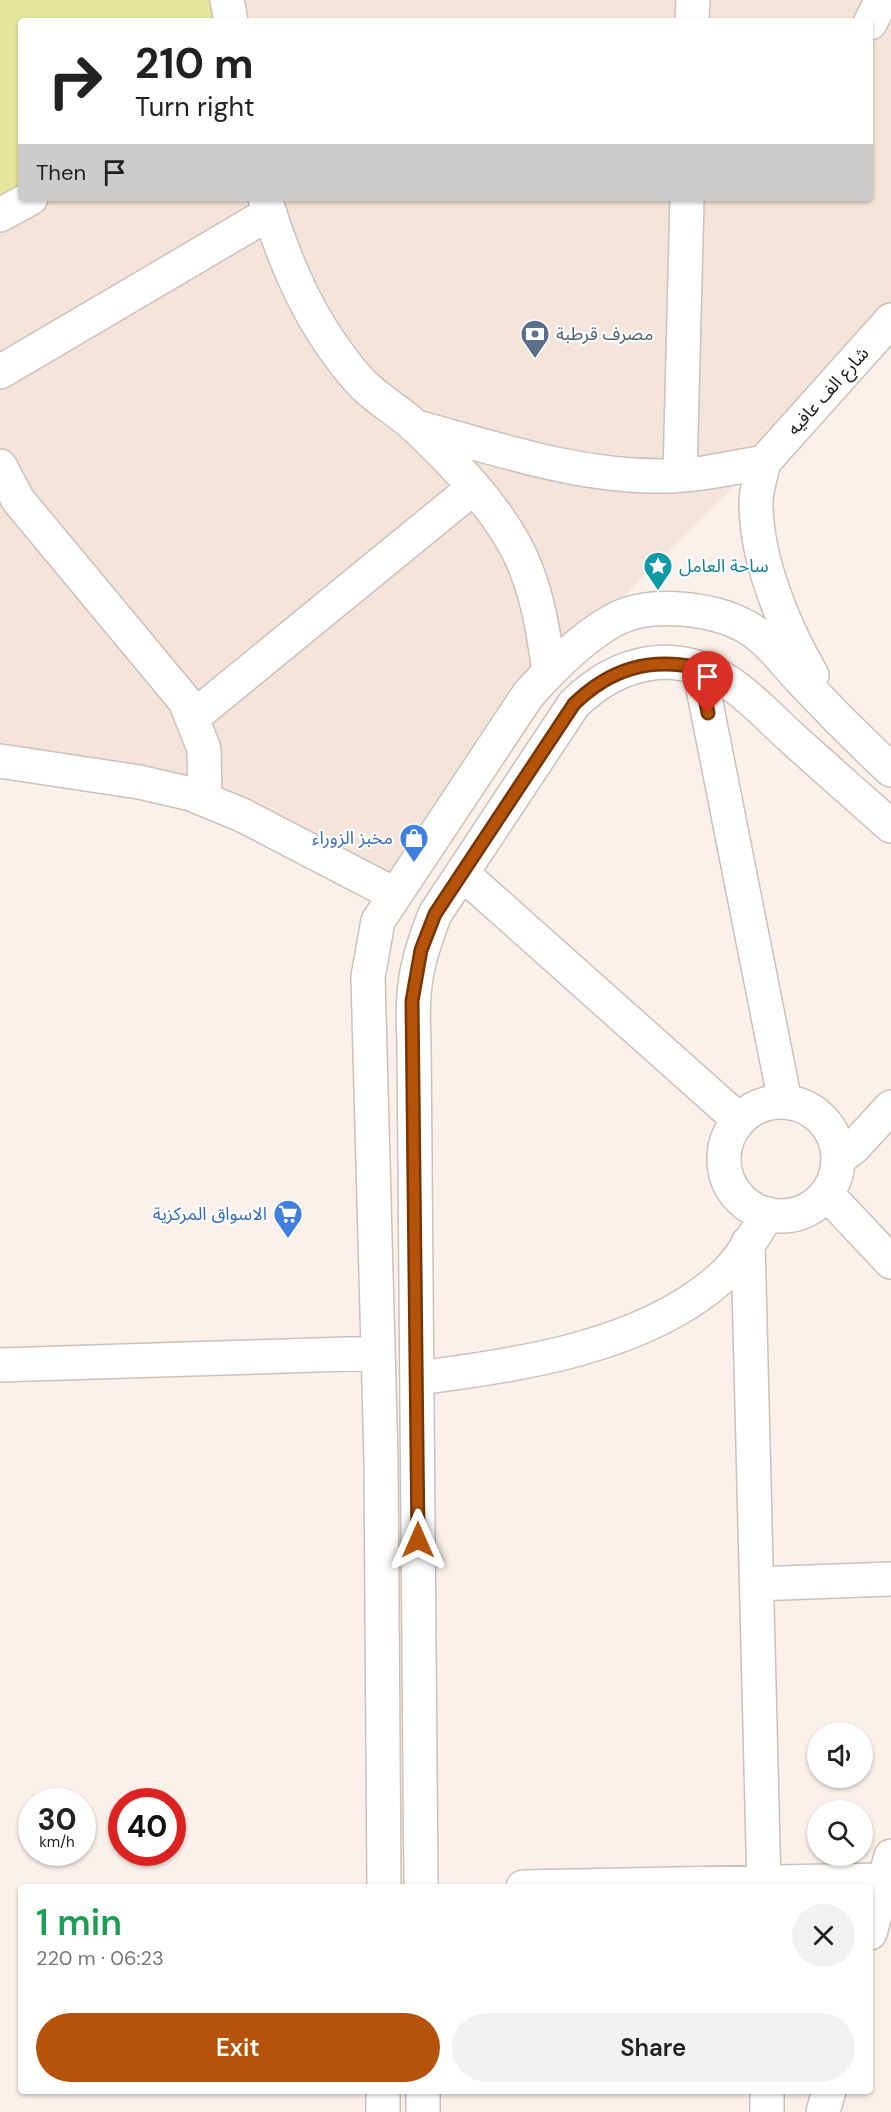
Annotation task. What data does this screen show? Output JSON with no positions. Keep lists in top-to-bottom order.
{
  "streets": {
    "street": ["شارع الف عافيه"]
  },
  "places": {
    "bank": ["مصرف قرطبة"],
    "place": ["ساحة العامل"],
    "shop": ["مخبز الزوراء"],
    "supermarket": ["الاسواق المركزية"]
  },
  "page": {
    "turn": ["210 m", "Turn right"],
    "then": "Then",
    "speed": "30 km/h",
    "limit": "40",
    "heading": ["1 min", "220 m · 06:23"],
    "buttons": ["Exit", "Share"]
  }
}
